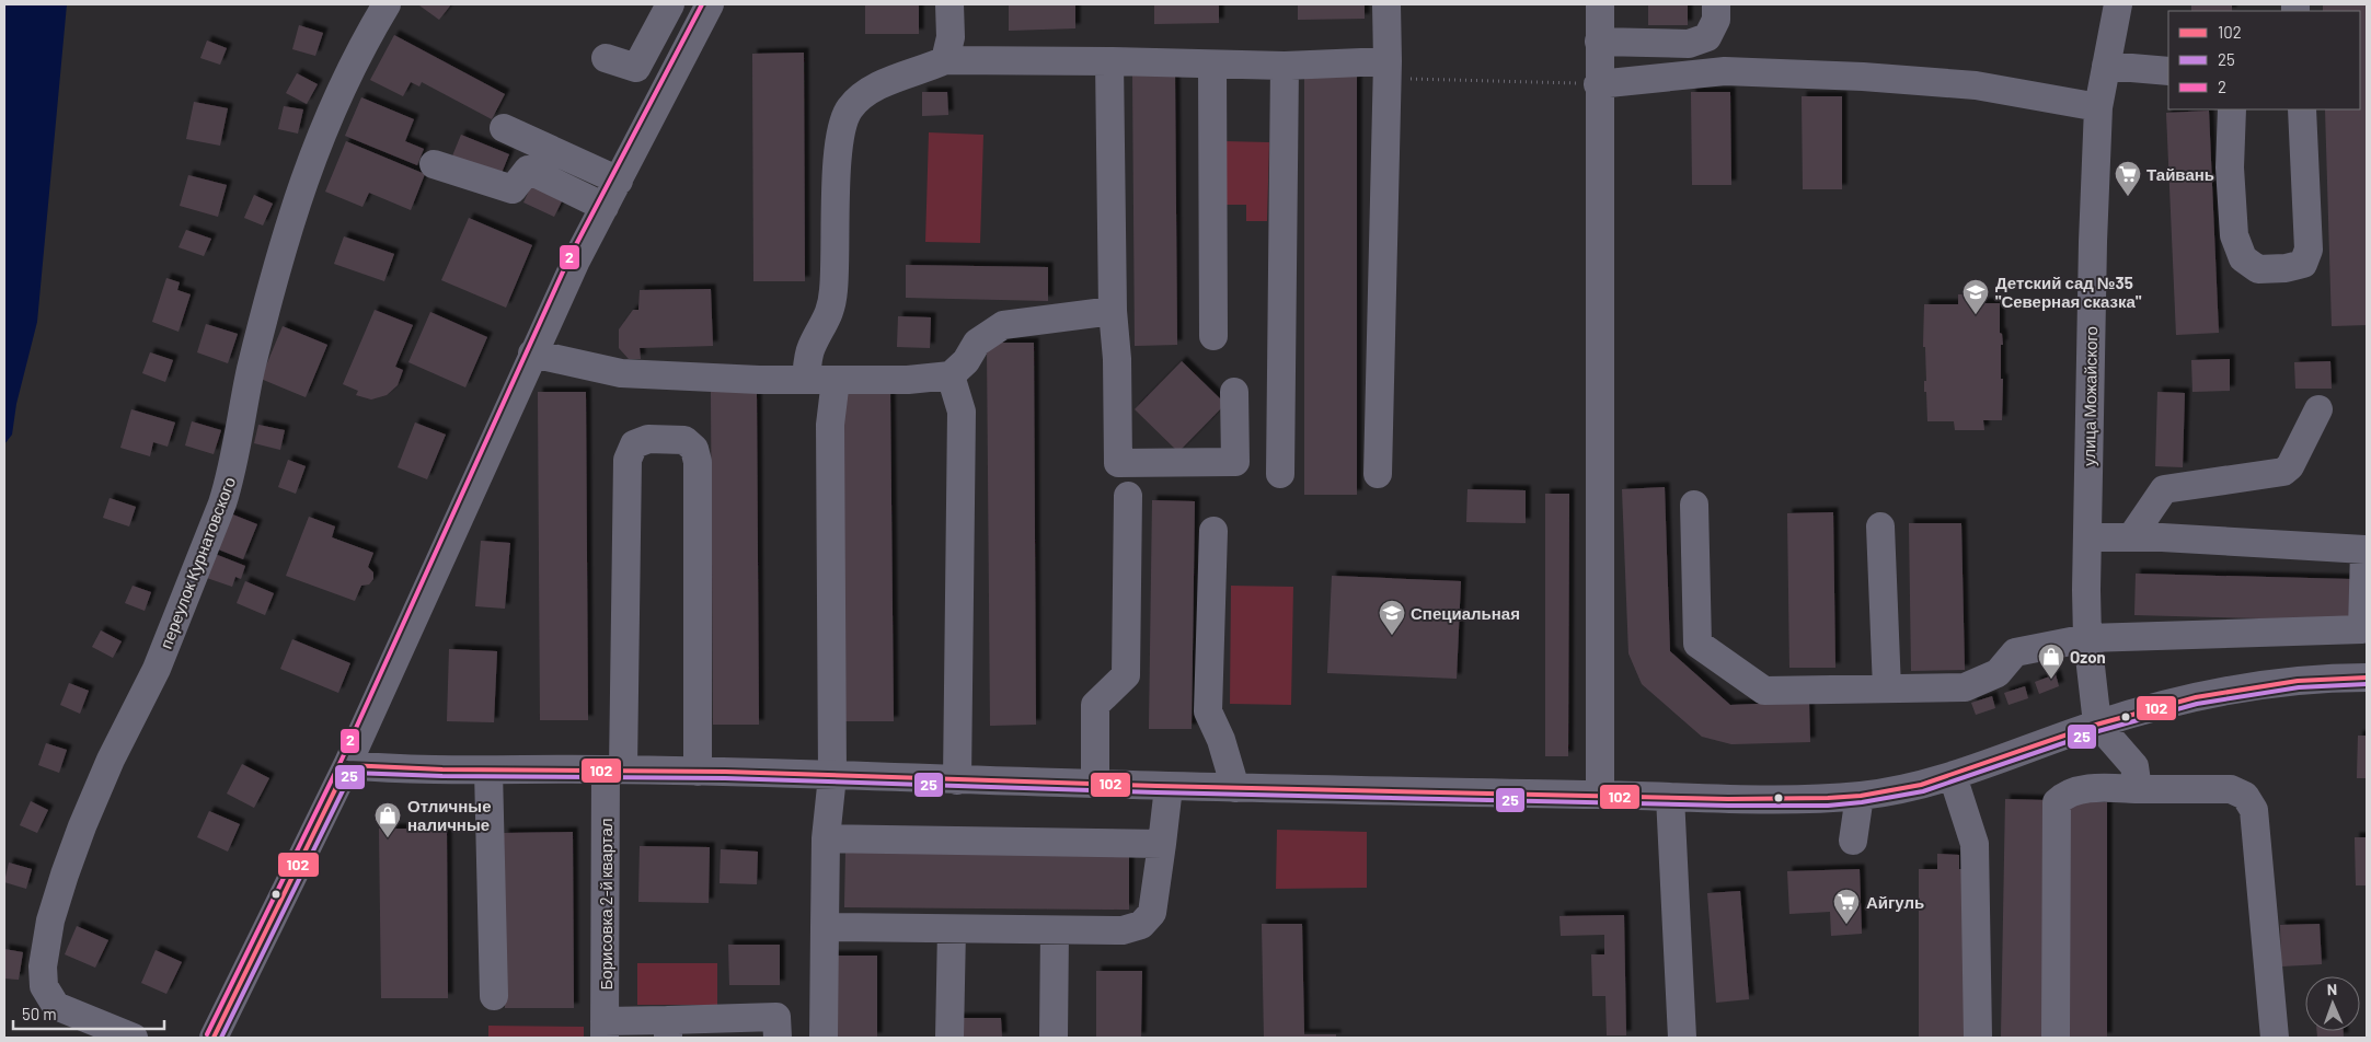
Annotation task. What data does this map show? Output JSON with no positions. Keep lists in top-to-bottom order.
{
  "streets": {
    "street": ["улица Можайского", "переулок Курнатовского", "Борисовка 2-й квартал"]
  },
  "places": {
    "supermarket": ["Тайвань", "Айгуль"],
    "school or university": ["Детский сад №35 \"Северная сказка\"", "Специальная"],
    "shop": ["Ozon", "Отличные наличные"]
  },
  "lines": ["transit line 2", "transit line 102", "transit line 25"],
  "legend": ["102", "25", "2"],
  "scale_bar": "50 m",
  "north": "top"
}
